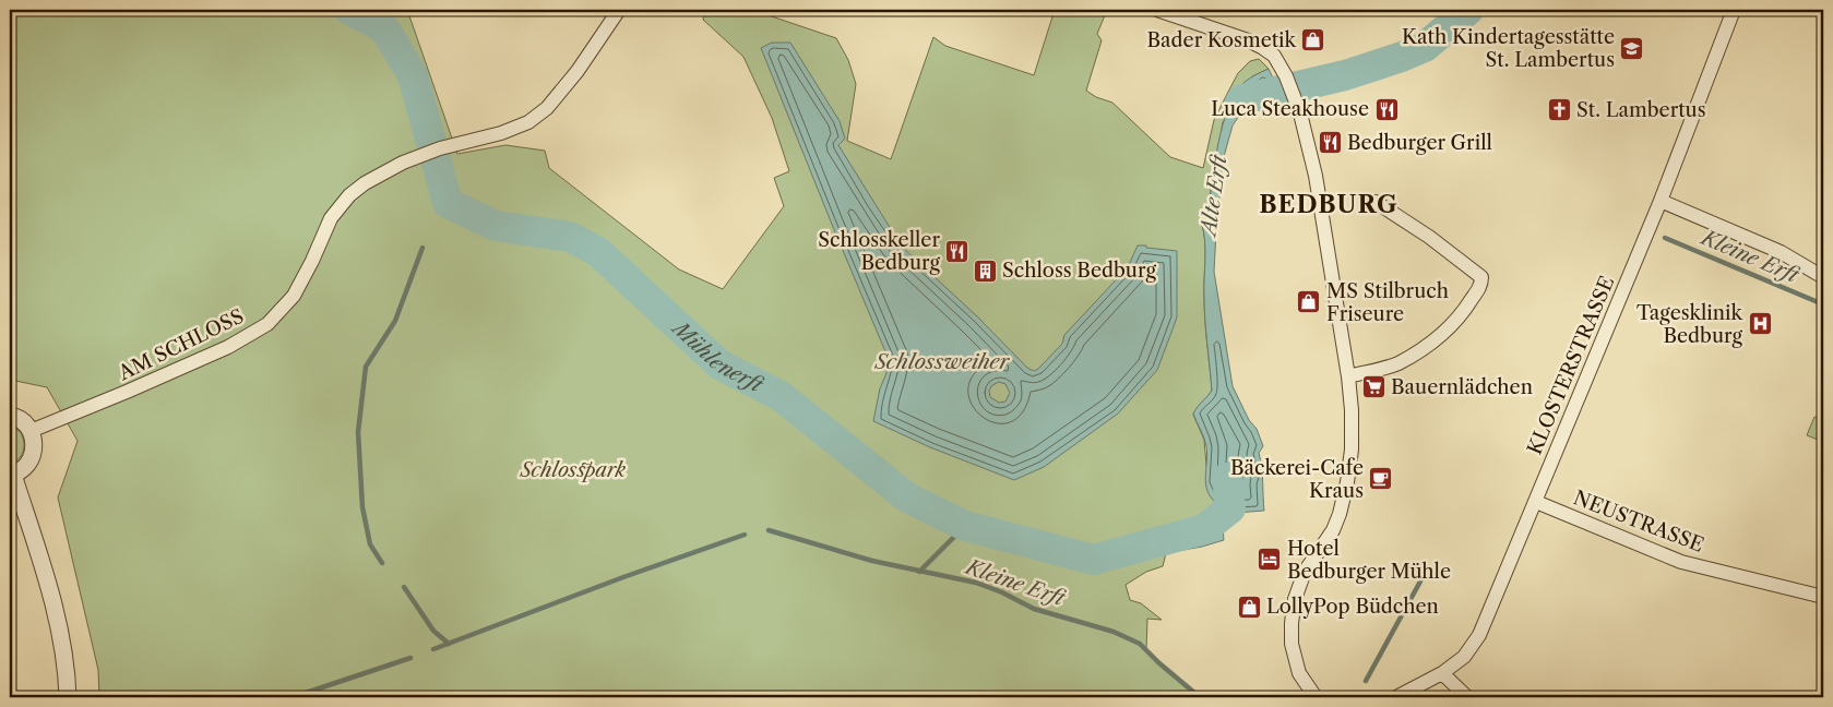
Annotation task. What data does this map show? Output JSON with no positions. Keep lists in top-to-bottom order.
{
  "streets": {
    "street": ["AM SCHLOSS", "KLOSTERSTRASSE", "NEUSTRASSE"]
  },
  "crossings": [
    ["KLOSTERSTRASSE", "NEUSTRASSE"]
  ],
  "districts": ["BEDBURG"],
  "water": [
    "Alte Erft",
    "Kleine Erft",
    "Mühlenerft",
    "Schlossweiher"
  ],
  "parks": ["Schlosspark"],
  "places": {
    "shop": ["Bader Kosmetik", "MS Stilbruch Friseure", "LollyPop Büdchen"],
    "school or university": ["Kath Kindertagesstätte St. Lambertus"],
    "restaurant": ["Luca Steakhouse", "Bedburger Grill", "Schlosskeller Bedburg"],
    "church": ["St. Lambertus"],
    "building": ["Schloss Bedburg"],
    "hospital": ["Tagesklinik Bedburg"],
    "supermarket": ["Bauernlädchen"],
    "cafe": ["Bäckerei-Cafe Kraus"],
    "hotel": ["Hotel Bedburger Mühle"]
  }
}
